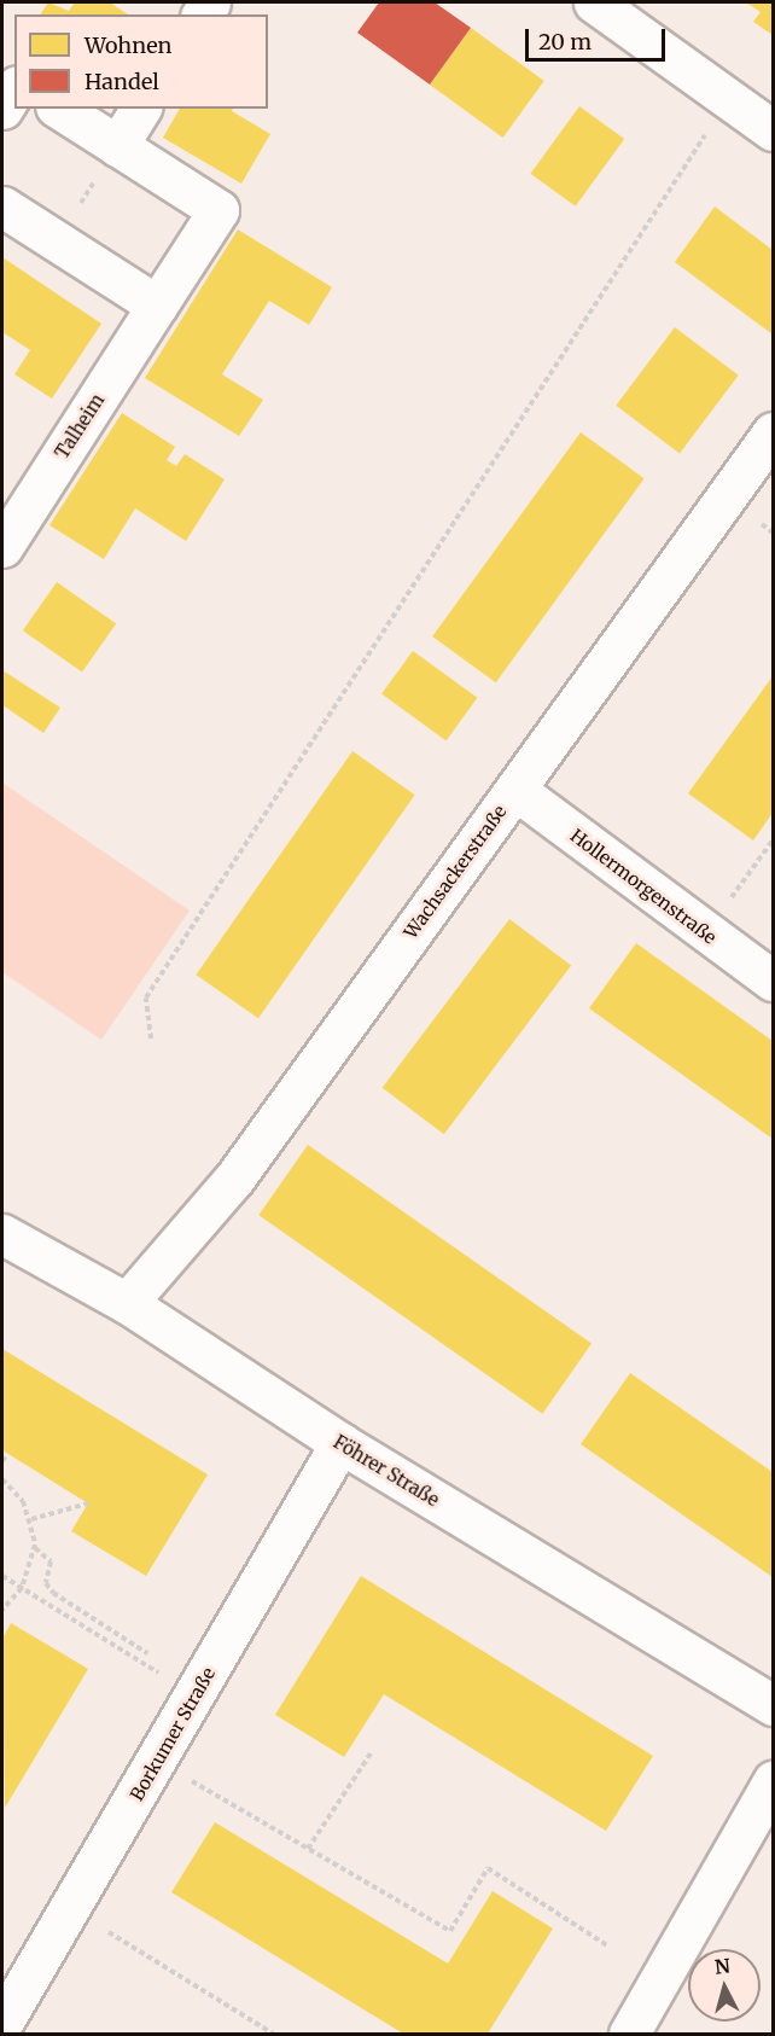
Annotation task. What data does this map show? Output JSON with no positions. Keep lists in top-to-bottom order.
{
  "streets": {
    "street": [
      "Talheim",
      "Wachsackerstraße",
      "Hollermorgenstraße",
      "Föhrer Straße",
      "Borkumer Straße"
    ]
  },
  "crossings": [
    ["Wachsackerstraße", "Hollermorgenstraße"],
    ["Wachsackerstraße", "Föhrer Straße"],
    ["Föhrer Straße", "Borkumer Straße"]
  ],
  "legend": ["Wohnen", "Handel"],
  "scale_bar": "20 m",
  "north": "top"
}
